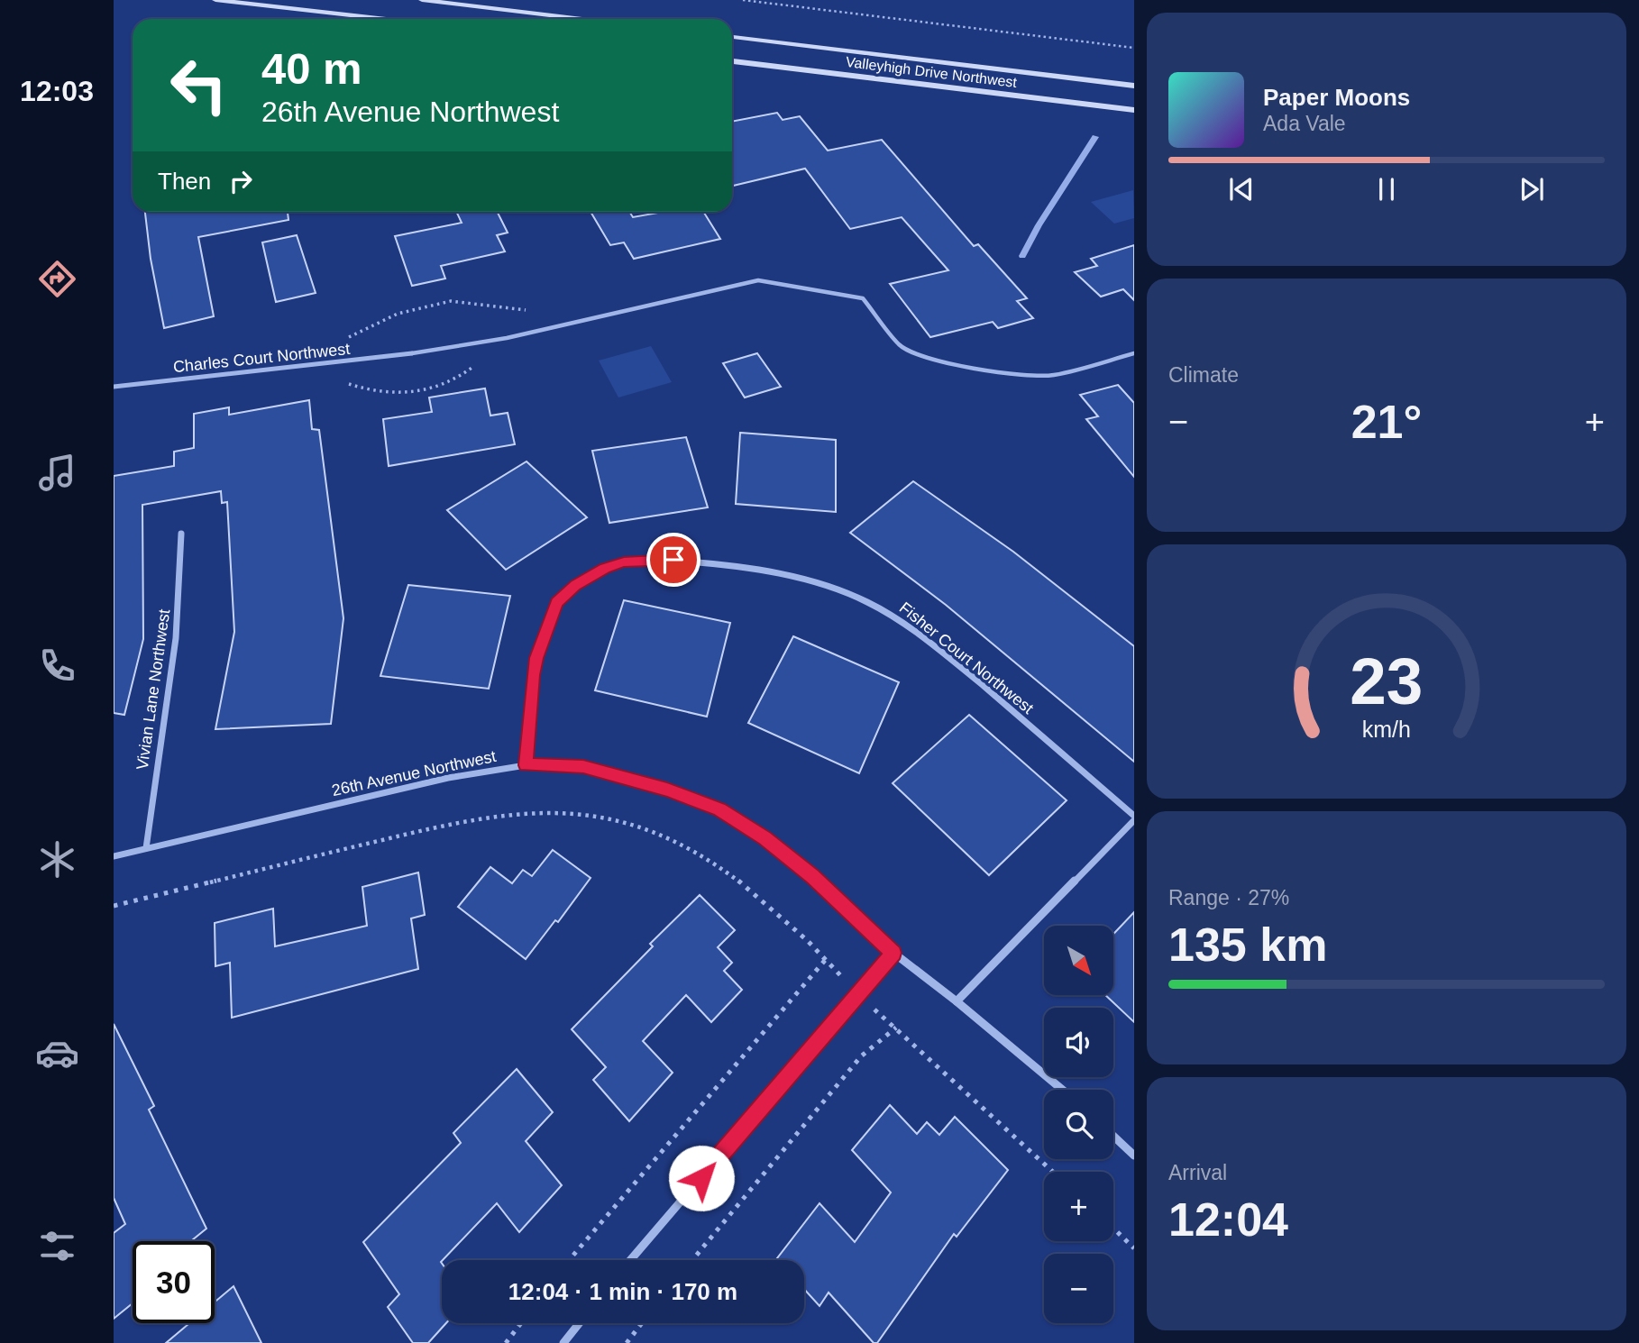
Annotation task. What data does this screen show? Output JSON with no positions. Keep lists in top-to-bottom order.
{
  "streets": {
    "main road": ["Valleyhigh Drive Northwest"],
    "street": [
      "Charles Court Northwest",
      "Fisher Court Northwest",
      "Vivian Lane Northwest",
      "26th Avenue Northwest"
    ]
  },
  "crossings": [
    ["Fisher Court Northwest", "26th Avenue Northwest"],
    ["Vivian Lane Northwest", "26th Avenue Northwest"]
  ],
  "north": "bottom right",
  "page": {
    "tabs": "12:03",
    "turn": ["40 m", "26th Avenue Northwest"],
    "song": ["Paper Moons", "Ada Vale"],
    "then": "Then",
    "tile": [
      "Climate",
      ["Range · 27%", "135 km"],
      ["Arrival", "12:04"]
    ],
    "heat": ["−", "21°", "+"],
    "map_buttons": ["+", "−"],
    "limit": "30",
    "trip": "12:04 · 1 min · 170 m",
    "gauge": ["23", "km/h"]
  }
}
